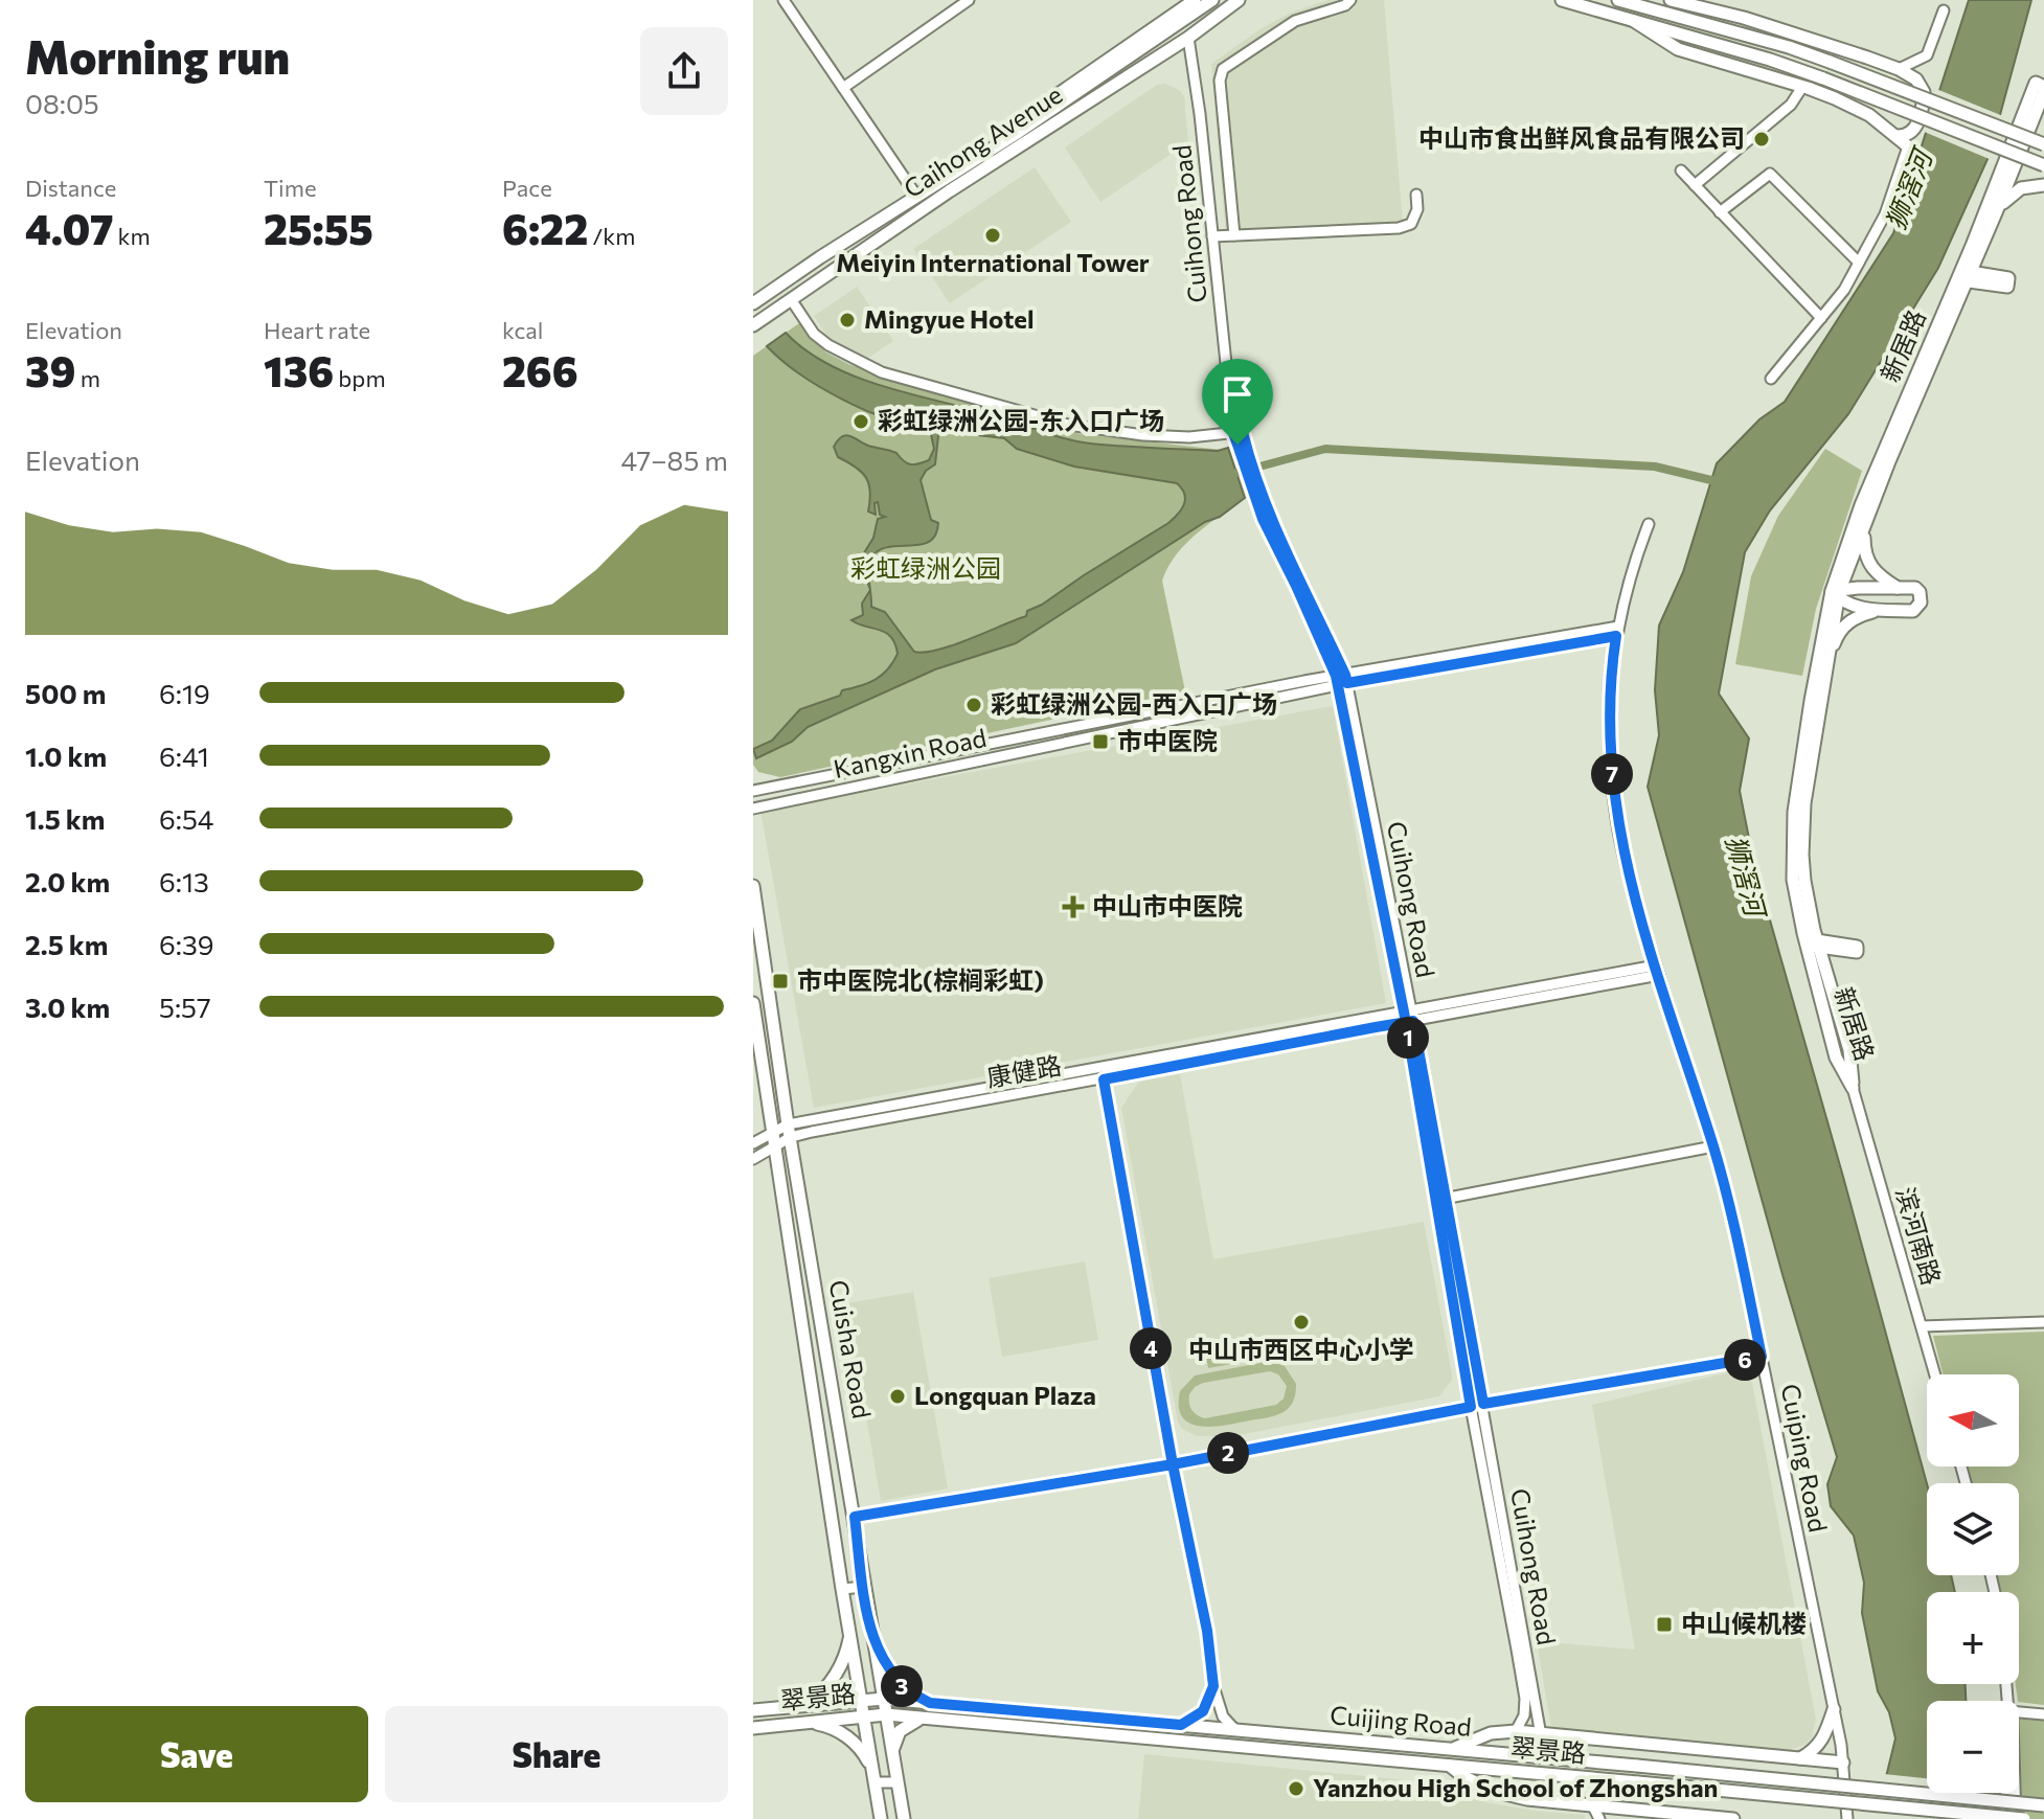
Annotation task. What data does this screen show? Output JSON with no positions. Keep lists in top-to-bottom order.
{
  "streets": {
    "main road": [
      "Caihong Avenue",
      "新居路",
      "Cuisha Road",
      "翠景路",
      "Cuijing Road"
    ],
    "street": [
      "Cuihong Road",
      "Kangxin Road",
      "康健路",
      "滨河南路",
      "Cuiping Road"
    ]
  },
  "crossings": [
    ["Caihong Avenue", "Cuihong Road"],
    ["Cuihong Road", "Kangxin Road"],
    ["Cuihong Road", "康健路"],
    ["新居路", "滨河南路"],
    ["Kangxin Road", "Cuiping Road"],
    ["康健路", "Cuisha Road"],
    ["康健路", "Cuiping Road"],
    ["Cuisha Road", "翠景路"],
    ["Cuisha Road", "Cuijing Road"]
  ],
  "water": ["狮滘河"],
  "parks": ["彩虹绿洲公园"],
  "places": {
    "other": [
      "中山市食出鲜风食品有限公司",
      "Meiyin International Tower",
      "Mingyue Hotel",
      "彩虹绿洲公园-东入口广场",
      "彩虹绿洲公园-西入口广场",
      "中山市西区中心小学",
      "Longquan Plaza",
      "Yanzhou High School of Zhongshan"
    ],
    "transit": ["市中医院", "市中医院北(棕榈彩虹)", "中山候机楼"],
    "health": ["中山市中医院"]
  },
  "north": "left",
  "page": {
    "heading": ["Morning run", "08:05"],
    "stats": [
      ["Distance", "4.07 km"],
      ["Time", "25:55"],
      ["Pace", "6:22 /km"],
      ["Elevation", "39 m"],
      ["Heart rate", "136 bpm"],
      ["kcal", "266"]
    ],
    "chart": ["Elevation", "47–85 m"],
    "list": [
      {
        "name": "500 m",
        "note": "6:19"
      },
      {
        "name": "1.0 km",
        "note": "6:41"
      },
      {
        "name": "1.5 km",
        "note": "6:54"
      },
      {
        "name": "2.0 km",
        "note": "6:13"
      },
      {
        "name": "2.5 km",
        "note": "6:39"
      },
      {
        "name": "3.0 km",
        "note": "5:57"
      }
    ],
    "pins": [
      "7",
      "1",
      "4",
      "6",
      "2",
      "3"
    ],
    "map_buttons": ["+", "−"],
    "buttons": ["Save", "Share"]
  }
}
